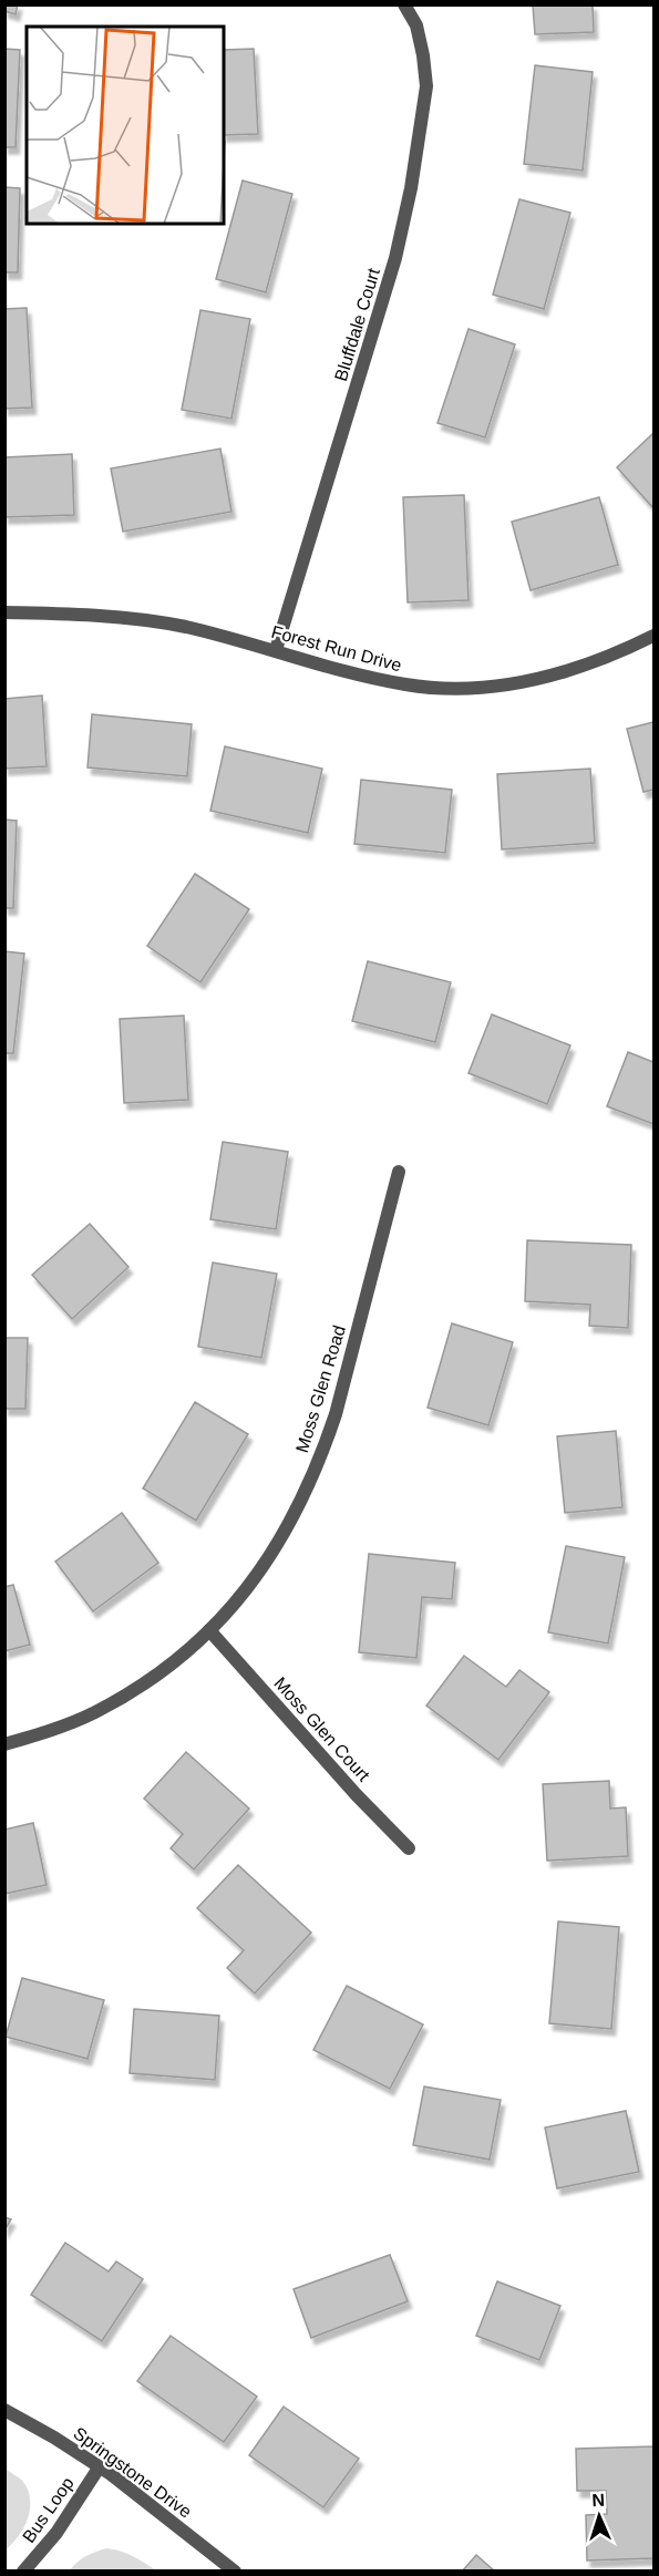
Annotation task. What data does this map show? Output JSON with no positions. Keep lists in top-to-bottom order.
{
  "streets": {
    "street": [
      "Bluffdale Court",
      "Forest Run Drive",
      "Moss Glen Road",
      "Moss Glen Court",
      "Springstone Drive",
      "Bus Loop"
    ]
  },
  "crossings": [
    ["Bluffdale Court", "Forest Run Drive"],
    ["Moss Glen Road", "Moss Glen Court"],
    ["Springstone Drive", "Bus Loop"]
  ],
  "north": "top"
}
